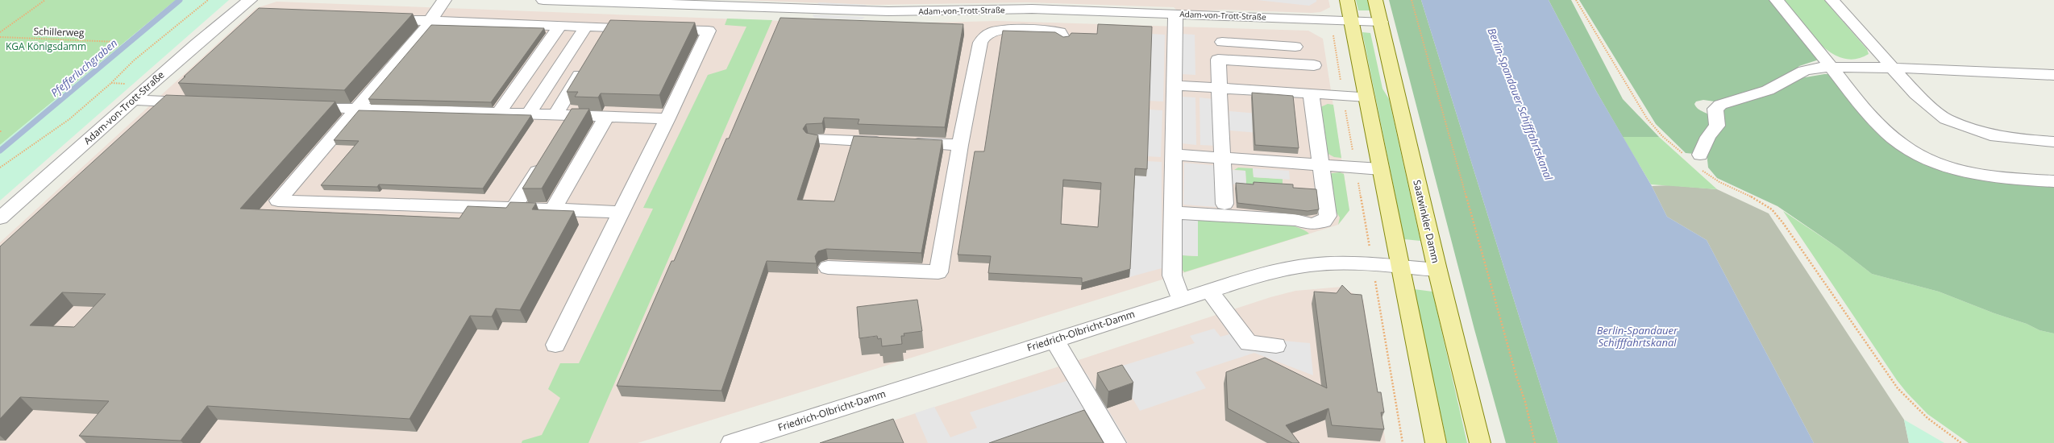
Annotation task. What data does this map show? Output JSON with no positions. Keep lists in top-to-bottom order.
{
  "streets": {
    "main road": ["Saatwinkler Damm"],
    "street": ["Adam-von-Trott-Straße", "Friedrich-Olbricht-Damm"],
    "path": ["Schillerweg"]
  },
  "crossings": [
    ["Adam-von-Trott-Straße", "Saatwinkler Damm"],
    ["Saatwinkler Damm", "Friedrich-Olbricht-Damm"]
  ],
  "water": ["Pfefferluchgraben", "Berlin-Spandauer Schifffahrtskanal"],
  "parks": ["KGA Königsdamm"]
}
